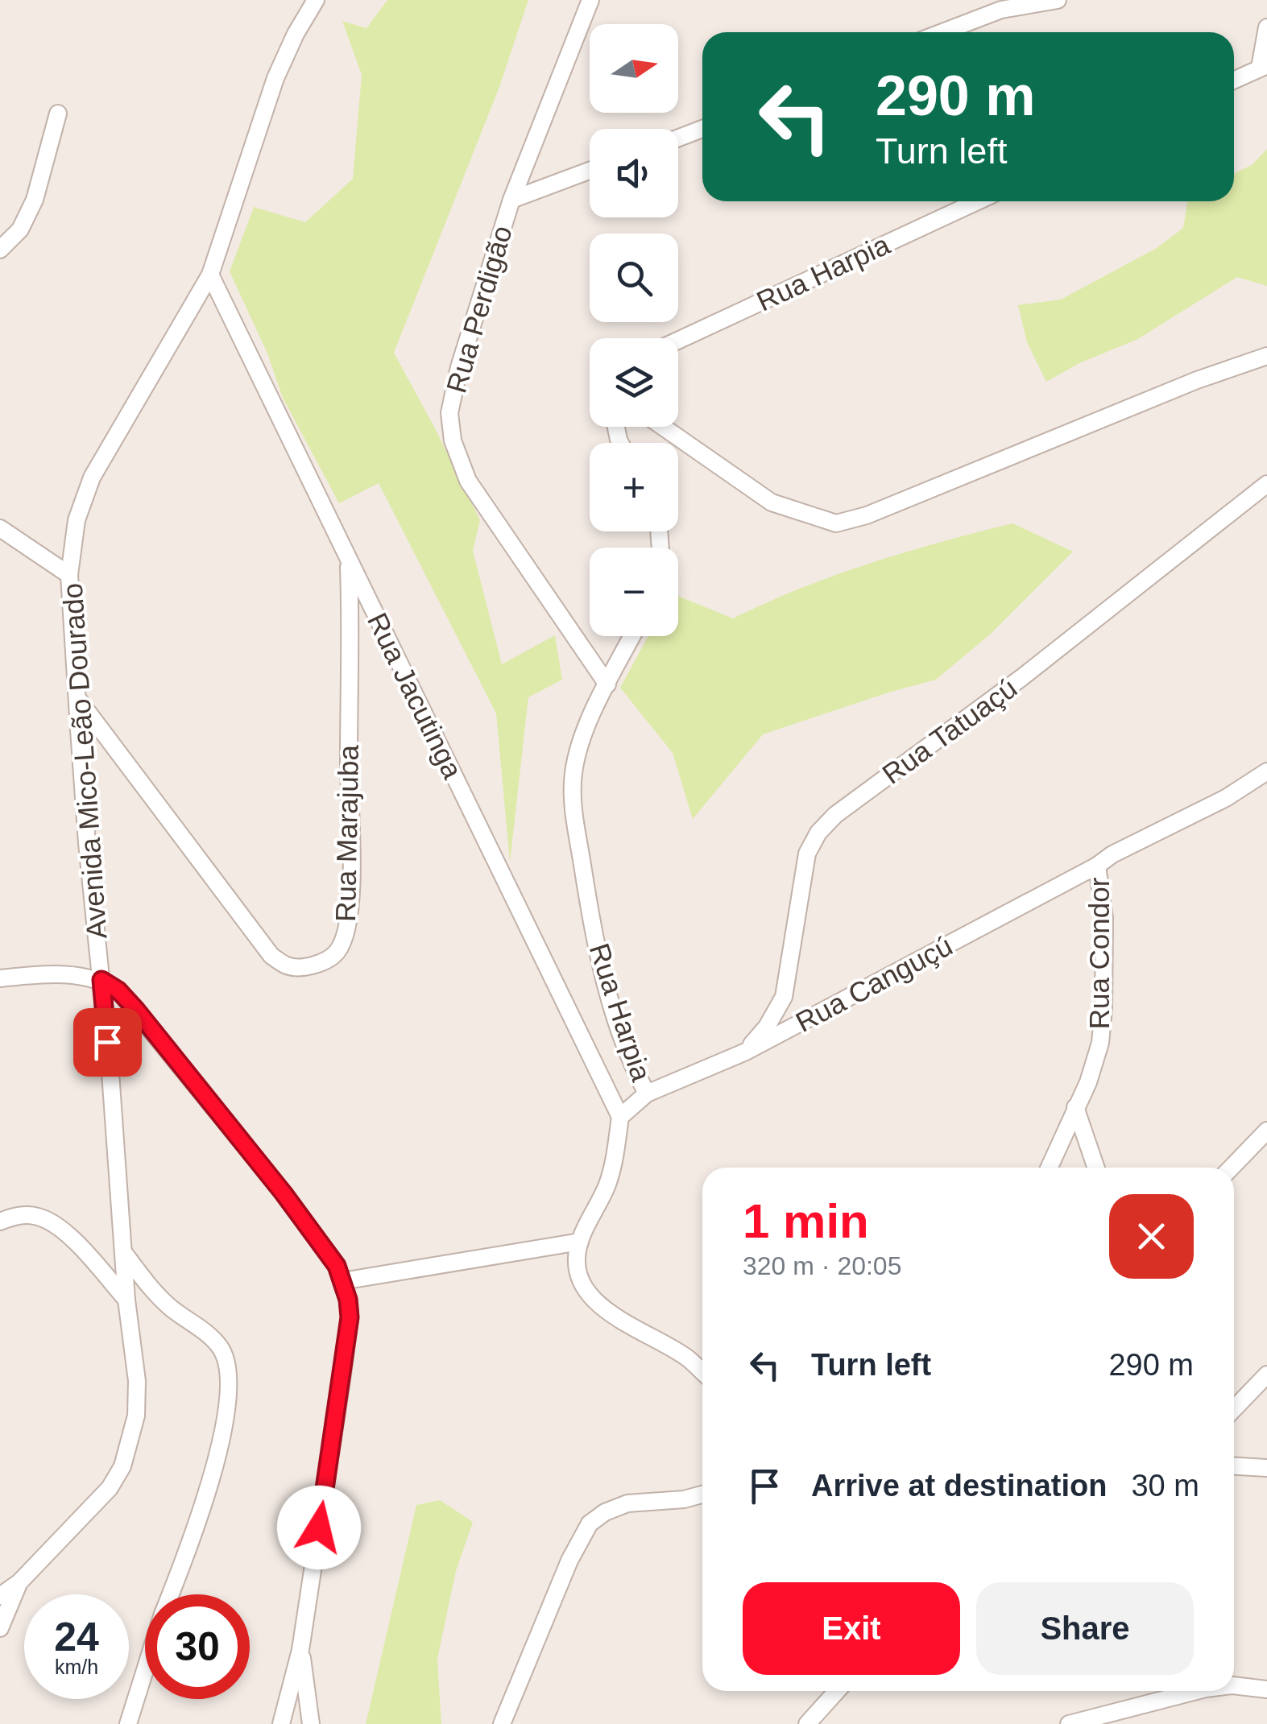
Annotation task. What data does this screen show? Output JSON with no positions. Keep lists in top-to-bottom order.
{
  "streets": {
    "street": [
      "Rua Harpia",
      "Rua Perdigão",
      "Rua Jacutinga",
      "Rua Tatuaçú",
      "Avenida Mico-Leão Dourado",
      "Rua Marajuba",
      "Rua Condor",
      "Rua Canguçú"
    ]
  },
  "crossings": [
    ["Rua Harpia", "Rua Perdigão"],
    ["Rua Harpia", "Rua Jacutinga"],
    ["Rua Harpia", "Rua Canguçú"],
    ["Rua Jacutinga", "Avenida Mico-Leão Dourado"],
    ["Rua Jacutinga", "Rua Marajuba"],
    ["Rua Tatuaçú", "Rua Canguçú"],
    ["Avenida Mico-Leão Dourado", "Rua Marajuba"],
    ["Rua Condor", "Rua Canguçú"]
  ],
  "north": "right",
  "page": {
    "map_buttons": ["+", "−"],
    "turn": ["290 m", "Turn left"],
    "heading": ["1 min", "320 m · 20:05"],
    "list": [
      {
        "name": "Turn left",
        "value": "290 m"
      },
      {
        "name": "Arrive at destination",
        "value": "30 m"
      }
    ],
    "buttons": ["Exit", "Share"],
    "speed": "24 km/h",
    "limit": "30"
  }
}
